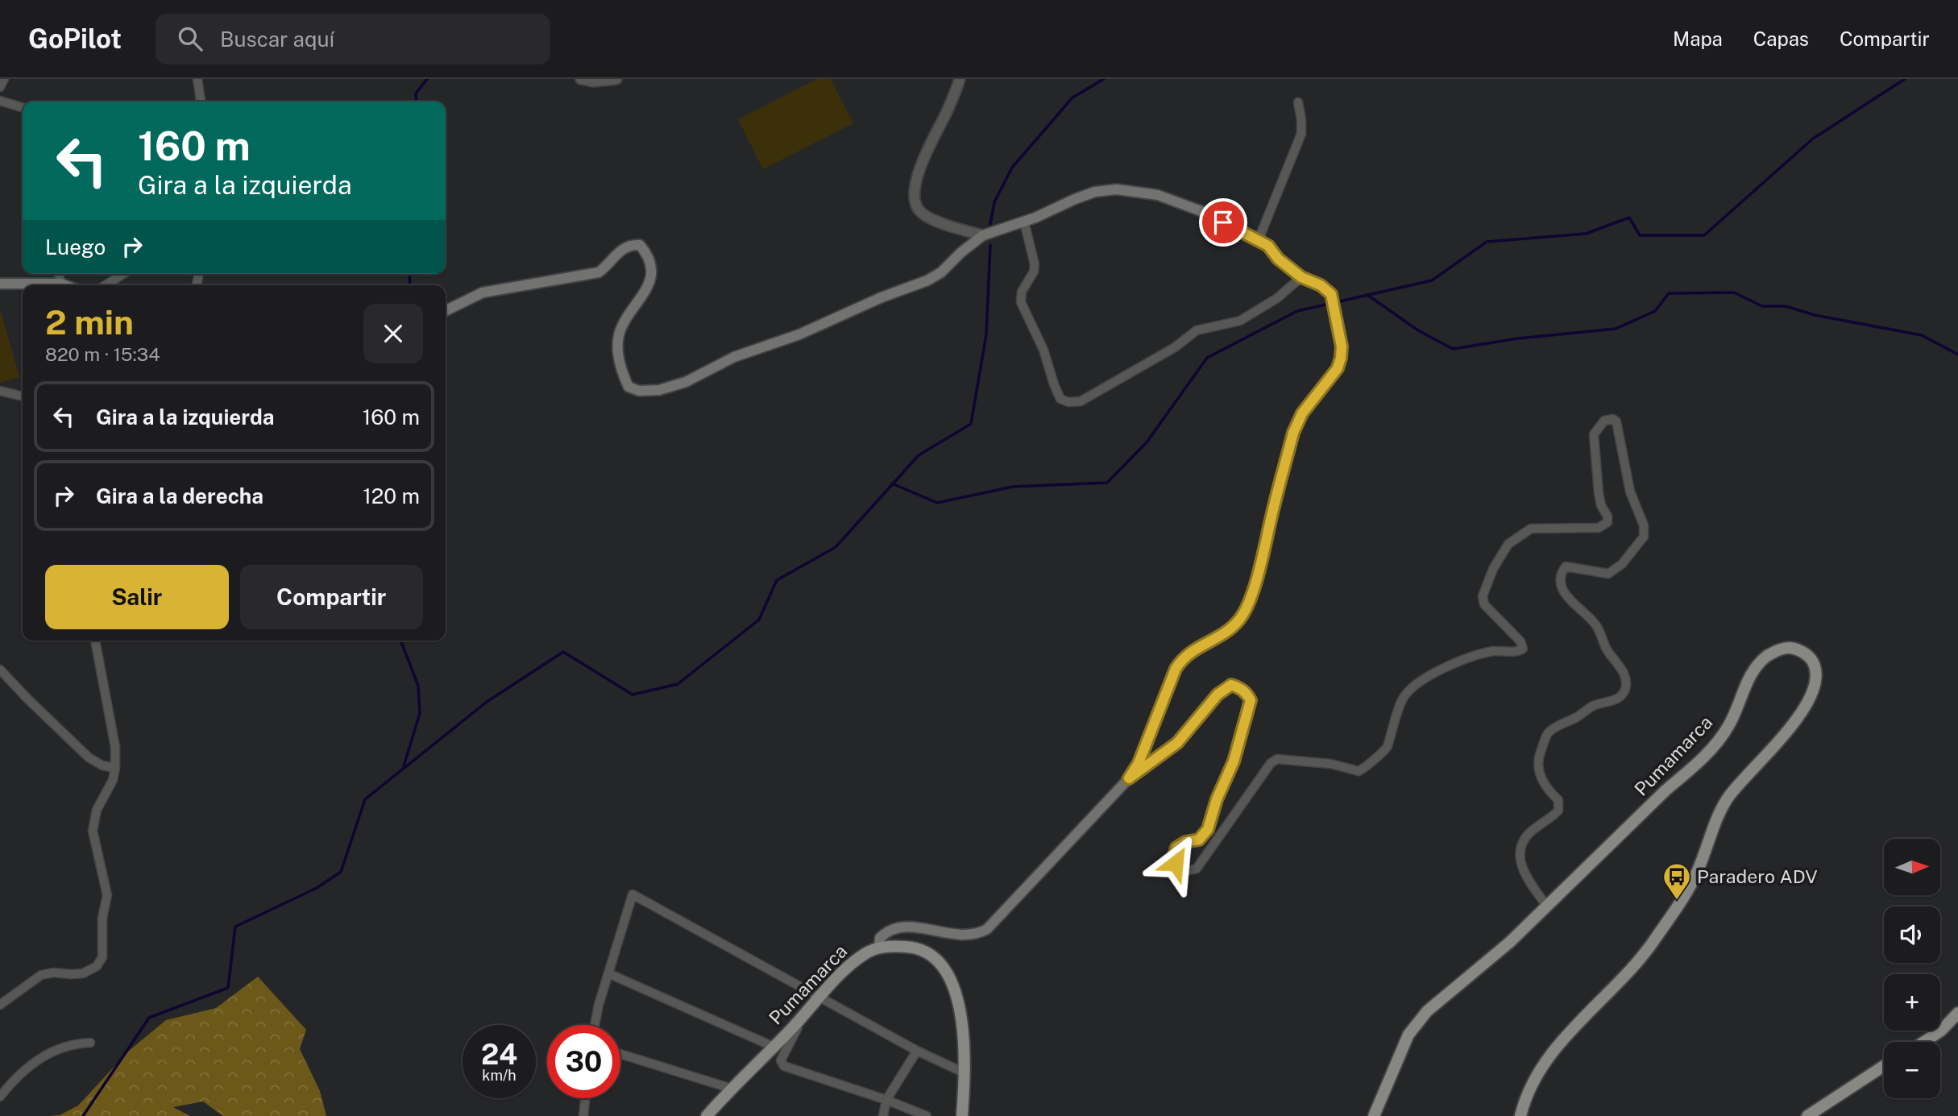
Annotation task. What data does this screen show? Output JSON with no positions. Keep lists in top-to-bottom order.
{
  "streets": {
    "main road": ["Pumamarca"]
  },
  "places": {
    "bus stop": ["Paradero ADV"]
  },
  "north": "right",
  "page": {
    "header": "GoPilot",
    "search": "Buscar aquí",
    "nav": ["Mapa", "Capas", "Compartir"],
    "turn": ["160 m", "Gira a la izquierda"],
    "then": "Luego",
    "heading": ["2 min", "820 m · 15:34"],
    "list": [
      {
        "name": "Gira a la izquierda",
        "value": "160 m"
      },
      {
        "name": "Gira a la derecha",
        "value": "120 m"
      }
    ],
    "buttons": ["Salir", "Compartir"],
    "map_buttons": ["+", "−"],
    "speed": "24 km/h",
    "limit": "30"
  }
}
